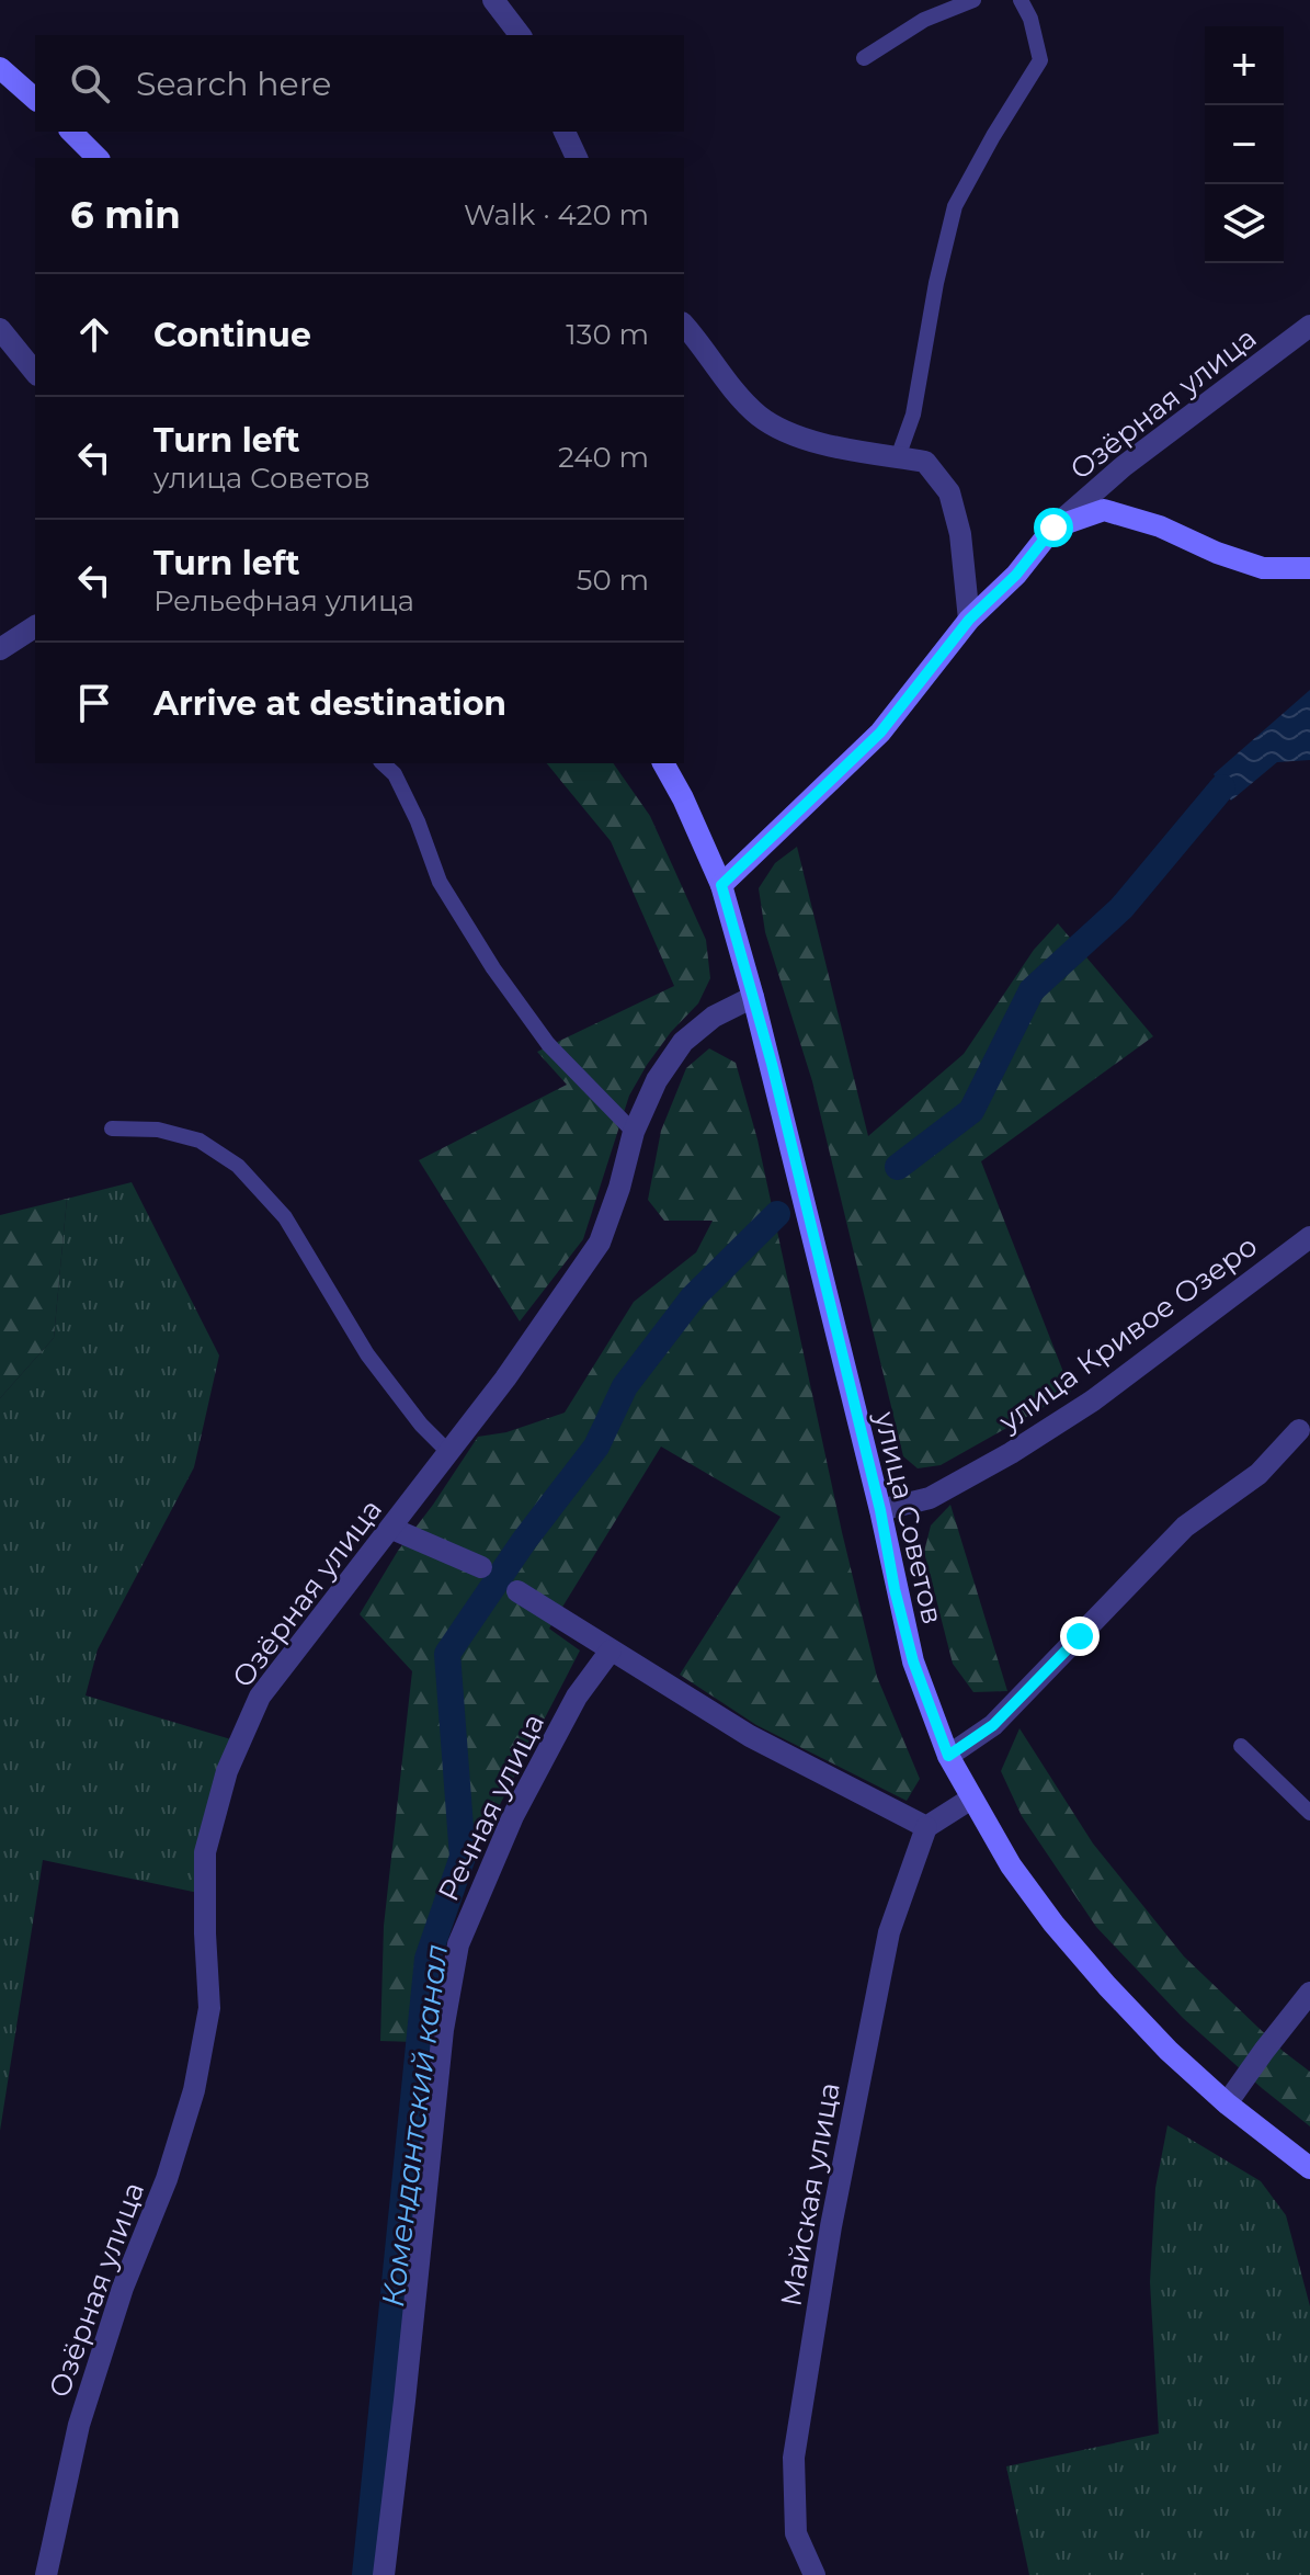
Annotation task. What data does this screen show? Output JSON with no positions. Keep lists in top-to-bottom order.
{
  "streets": {
    "main road": ["улица Советов"],
    "street": [
      "Озёрная улица",
      "улица Кривое Озеро",
      "Речная улица",
      "Майская улица"
    ]
  },
  "crossings": [
    ["Озёрная улица", "улица Советов"],
    ["улица Кривое Озеро", "улица Советов"]
  ],
  "water": ["Комендантский канал"],
  "page": {
    "map_buttons": ["+", "−"],
    "search": "Search here",
    "heading": ["6 min", "Walk · 420 m"],
    "list": [
      ["Continue", "130 m"],
      ["Turn left", "улица Советов", "240 m"],
      ["Turn left", "Рельефная улица", "50 m"],
      "Arrive at destination"
    ]
  }
}
